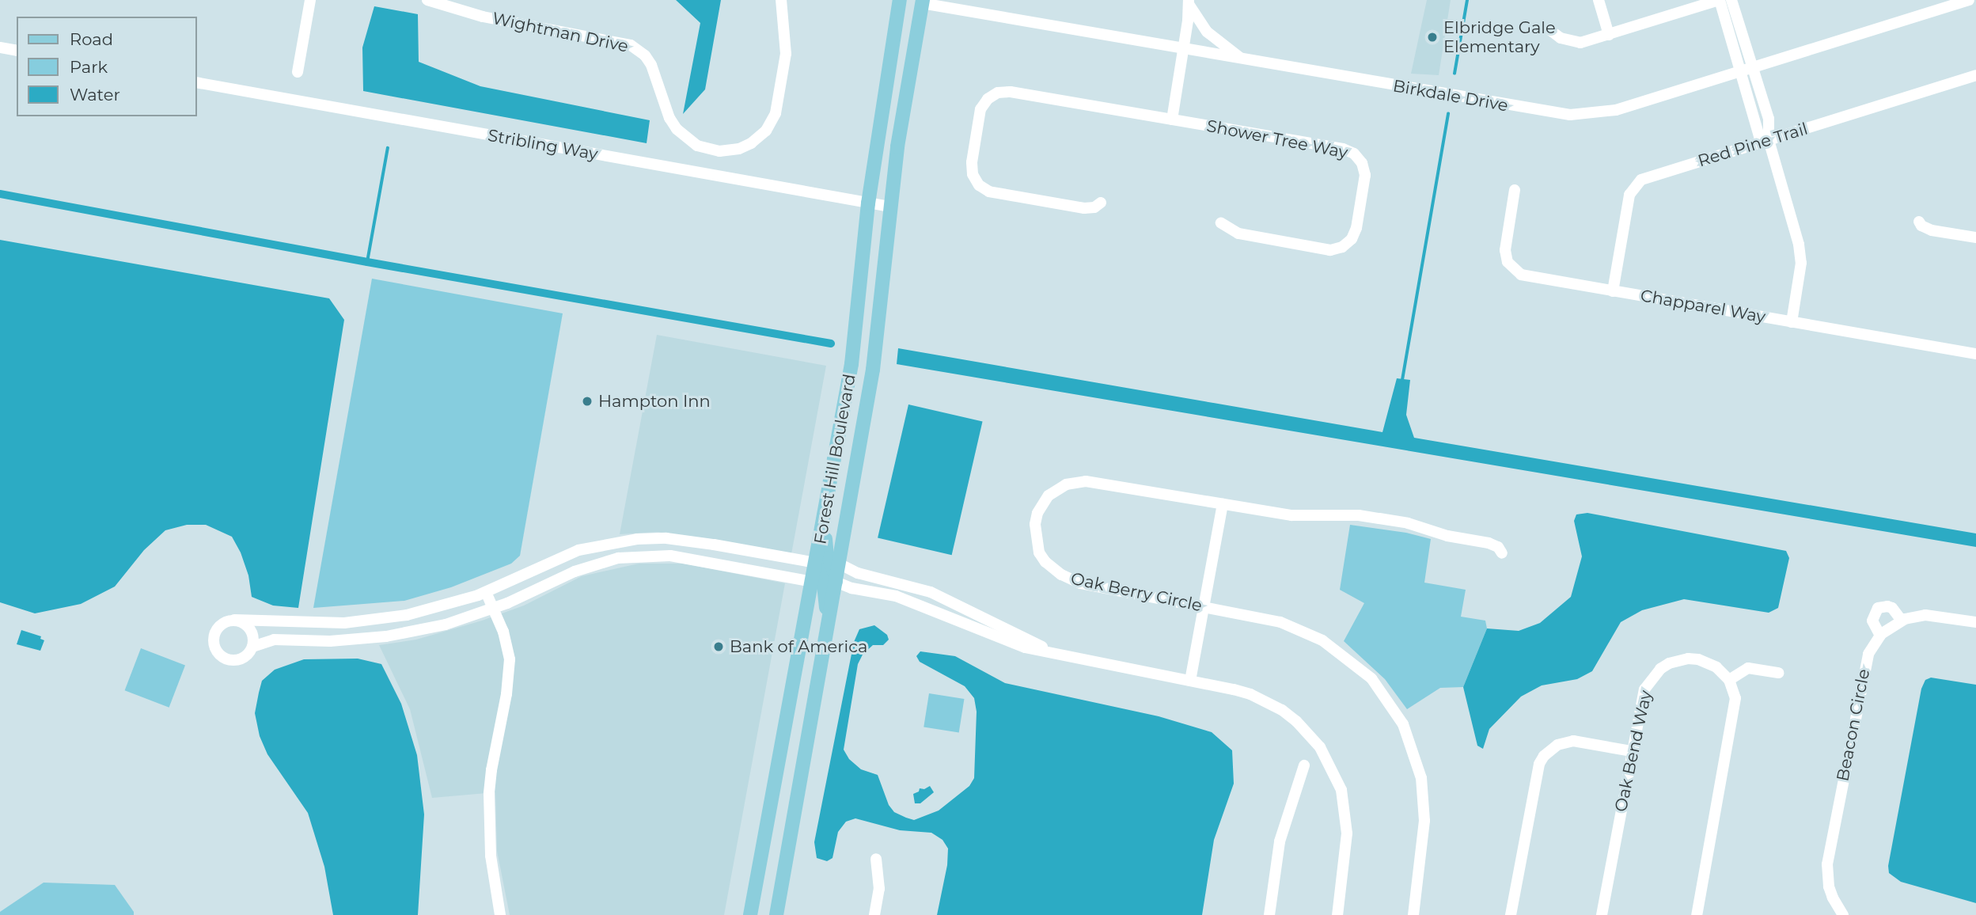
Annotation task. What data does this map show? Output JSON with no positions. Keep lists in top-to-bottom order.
{
  "streets": {
    "main road": ["Forest Hill Boulevard"],
    "street": [
      "Wightman Drive",
      "Birkdale Drive",
      "Shower Tree Way",
      "Stribling Way",
      "Red Pine Trail",
      "Chapparel Way",
      "Oak Berry Circle",
      "Beacon Circle",
      "Oak Bend Way"
    ]
  },
  "crossings": [
    ["Birkdale Drive", "Forest Hill Boulevard"],
    ["Stribling Way", "Forest Hill Boulevard"],
    ["Red Pine Trail", "Chapparel Way"]
  ],
  "places": ["Elbridge Gale Elementary", "Hampton Inn", "Bank of America"],
  "legend": ["Road", "Park", "Water"]
}
